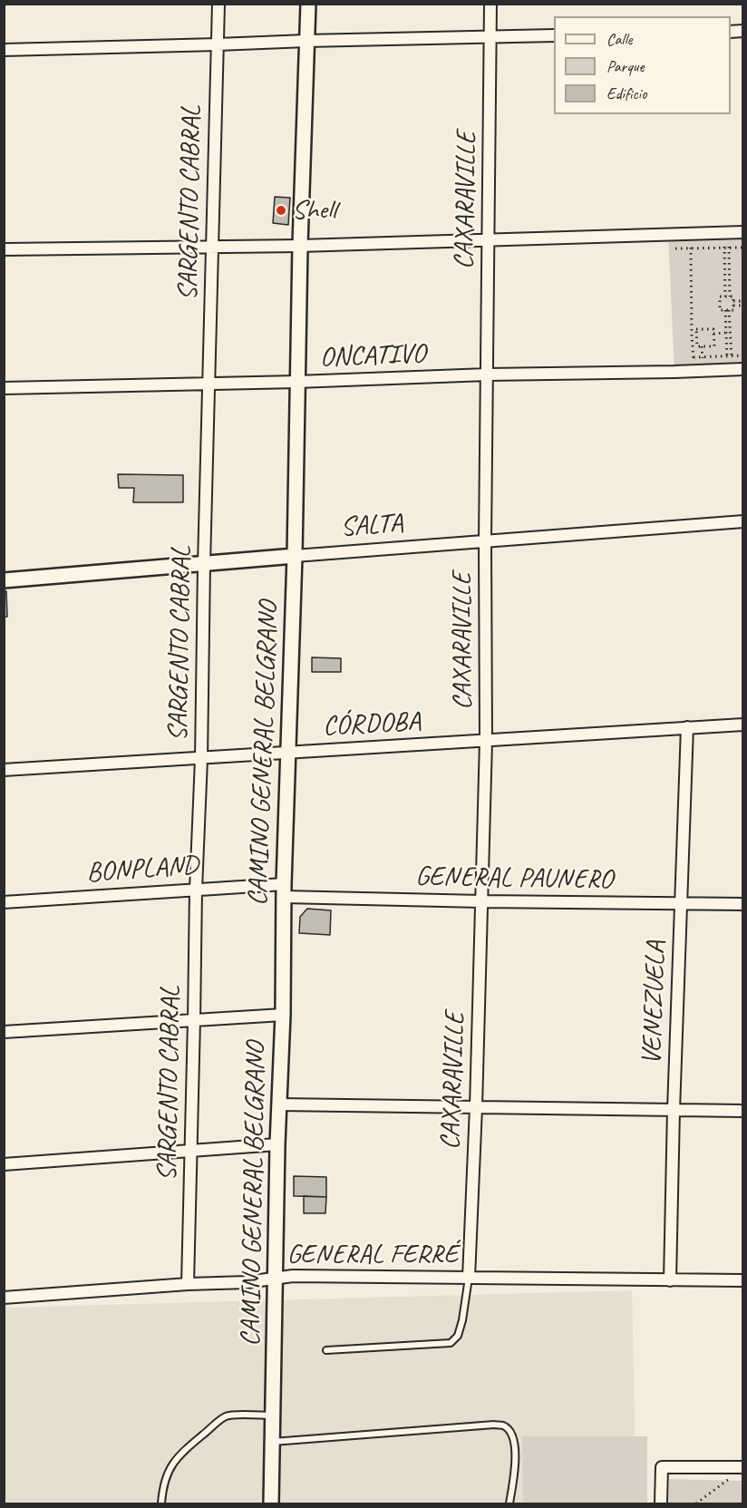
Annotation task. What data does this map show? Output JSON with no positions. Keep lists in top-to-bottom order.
{
  "streets": {
    "street": [
      "CAXARAVILLE",
      "SARGENTO CABRAL",
      "ONCATIVO",
      "SALTA",
      "CÓRDOBA",
      "CAMINO GENERAL BELGRANO",
      "BONPLAND",
      "GENERAL PAUNERO",
      "VENEZUELA",
      "GENERAL FERRÉ"
    ]
  },
  "crossings": [
    ["CAXARAVILLE", "ONCATIVO"],
    ["CAXARAVILLE", "SALTA"],
    ["CAXARAVILLE", "CÓRDOBA"],
    ["CAXARAVILLE", "GENERAL PAUNERO"],
    ["CAXARAVILLE", "GENERAL FERRÉ"],
    ["SARGENTO CABRAL", "ONCATIVO"],
    ["SARGENTO CABRAL", "SALTA"],
    ["SARGENTO CABRAL", "CÓRDOBA"],
    ["SARGENTO CABRAL", "BONPLAND"],
    ["SARGENTO CABRAL", "GENERAL FERRÉ"],
    ["ONCATIVO", "CAMINO GENERAL BELGRANO"],
    ["SALTA", "CAMINO GENERAL BELGRANO"],
    ["CÓRDOBA", "CAMINO GENERAL BELGRANO"],
    ["CÓRDOBA", "VENEZUELA"],
    ["CAMINO GENERAL BELGRANO", "BONPLAND"],
    ["CAMINO GENERAL BELGRANO", "GENERAL PAUNERO"],
    ["CAMINO GENERAL BELGRANO", "GENERAL FERRÉ"],
    ["BONPLAND", "GENERAL PAUNERO"],
    ["GENERAL PAUNERO", "VENEZUELA"],
    ["VENEZUELA", "GENERAL FERRÉ"]
  ],
  "places": ["Shell"],
  "legend": ["Calle", "Parque", "Edificio"]
}
